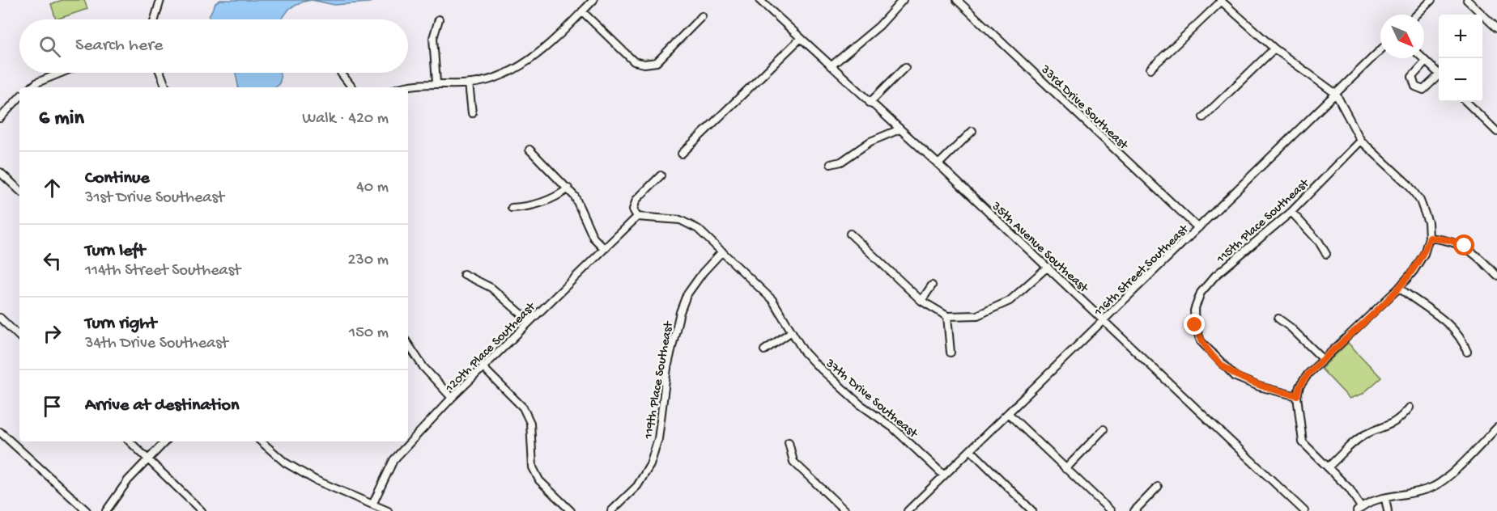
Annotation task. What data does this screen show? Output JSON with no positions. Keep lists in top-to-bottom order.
{
  "streets": {
    "street": [
      "33rd Drive Southeast",
      "115th Place Southeast",
      "35th Avenue Southeast",
      "116th Street Southeast",
      "120th Place Southeast",
      "119th Place Southeast",
      "37th Drive Southeast"
    ]
  },
  "crossings": [
    ["33rd Drive Southeast", "116th Street Southeast"],
    ["35th Avenue Southeast", "116th Street Southeast"],
    ["116th Street Southeast", "37th Drive Southeast"],
    ["120th Place Southeast", "37th Drive Southeast"],
    ["119th Place Southeast", "37th Drive Southeast"]
  ],
  "north": "bottom right",
  "page": {
    "map_buttons": ["+", "−"],
    "search": "Search here",
    "heading": ["6 min", "Walk · 420 m"],
    "list": [
      ["Continue", "31st Drive Southeast", "40 m"],
      ["Turn left", "114th Street Southeast", "230 m"],
      ["Turn right", "34th Drive Southeast", "150 m"],
      "Arrive at destination"
    ]
  }
}
